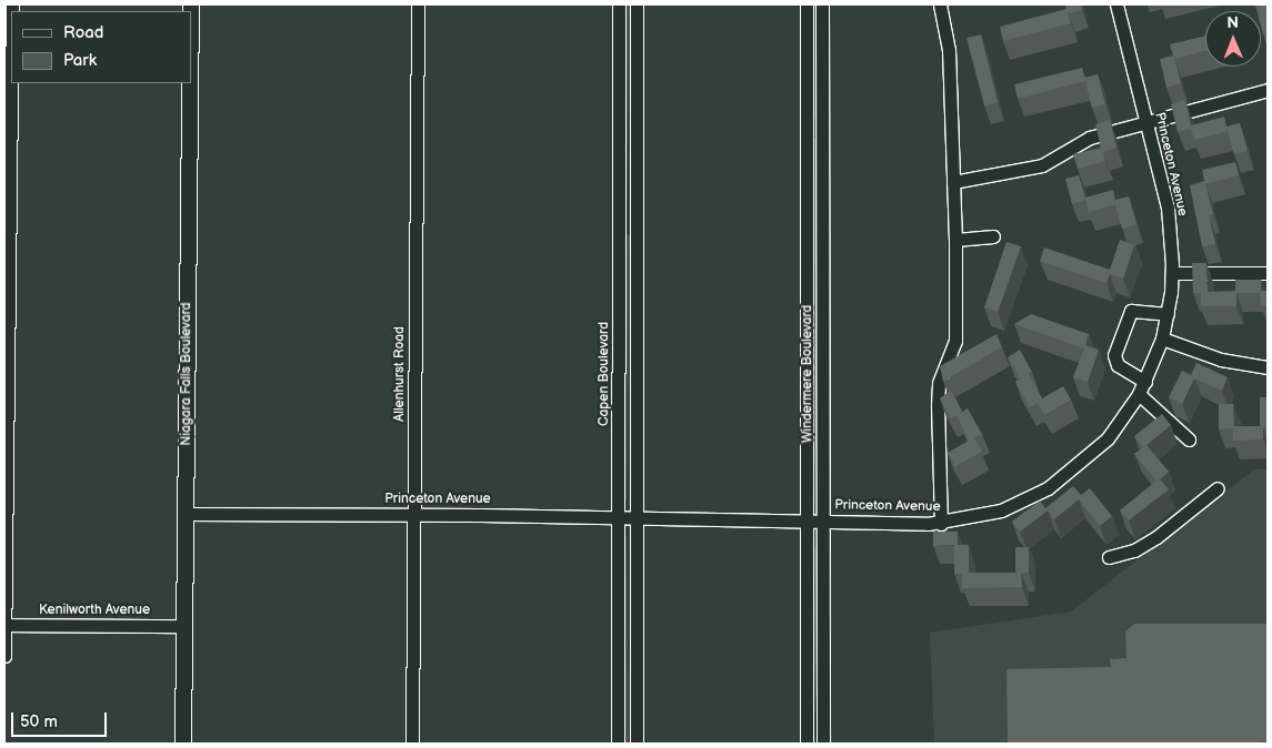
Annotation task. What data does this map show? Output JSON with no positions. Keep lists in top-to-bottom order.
{
  "streets": {
    "main road": ["Niagara Falls Boulevard"],
    "street": [
      "Princeton Avenue",
      "Allenhurst Road",
      "Capen Boulevard",
      "Windermere Boulevard",
      "Kenilworth Avenue"
    ]
  },
  "crossings": [
    ["Princeton Avenue", "Niagara Falls Boulevard"],
    ["Princeton Avenue", "Allenhurst Road"],
    ["Princeton Avenue", "Capen Boulevard"],
    ["Princeton Avenue", "Windermere Boulevard"],
    ["Niagara Falls Boulevard", "Kenilworth Avenue"]
  ],
  "legend": ["Road", "Park"],
  "scale_bar": "50 m",
  "north": "top"
}
